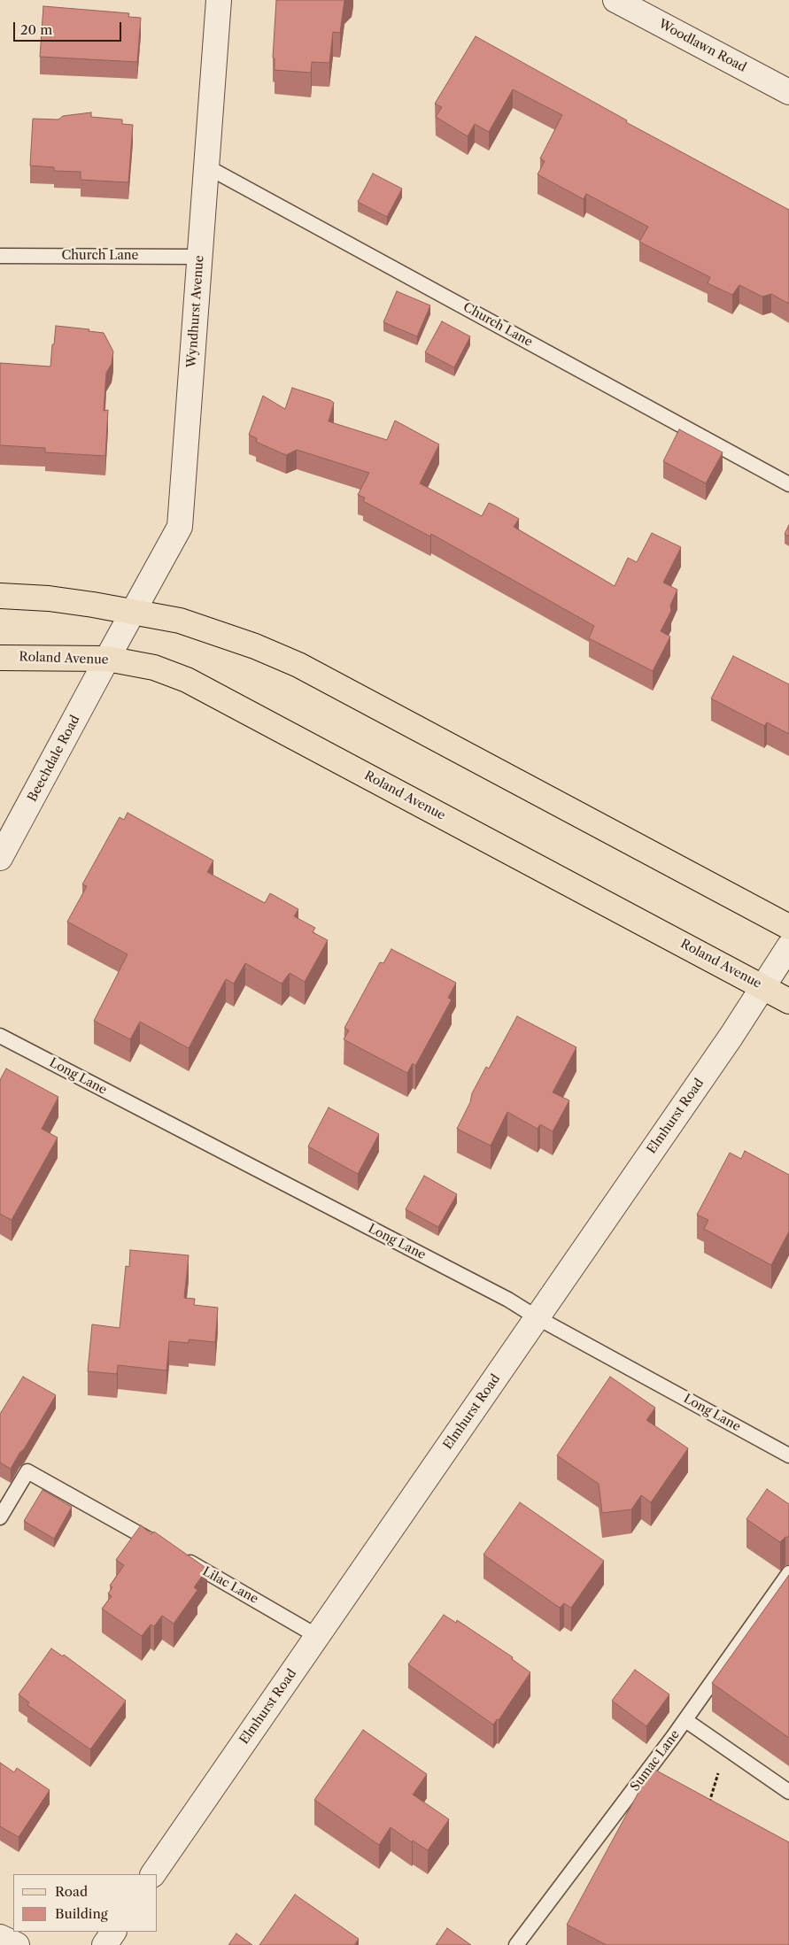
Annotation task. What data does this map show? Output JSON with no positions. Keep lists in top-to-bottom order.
{
  "streets": {
    "main road": ["Roland Avenue"],
    "street": [
      "Woodlawn Road",
      "Wyndhurst Avenue",
      "Beechdale Road",
      "Elmhurst Road"
    ],
    "lane": [
      "Church Lane",
      "Long Lane",
      "Lilac Lane",
      "Sumac Lane"
    ]
  },
  "crossings": [
    ["Church Lane", "Wyndhurst Avenue"],
    ["Wyndhurst Avenue", "Roland Avenue"],
    ["Wyndhurst Avenue", "Beechdale Road"],
    ["Roland Avenue", "Beechdale Road"],
    ["Roland Avenue", "Elmhurst Road"],
    ["Long Lane", "Elmhurst Road"],
    ["Elmhurst Road", "Lilac Lane"]
  ],
  "legend": ["Road", "Building"],
  "scale_bar": "20 m"
}
